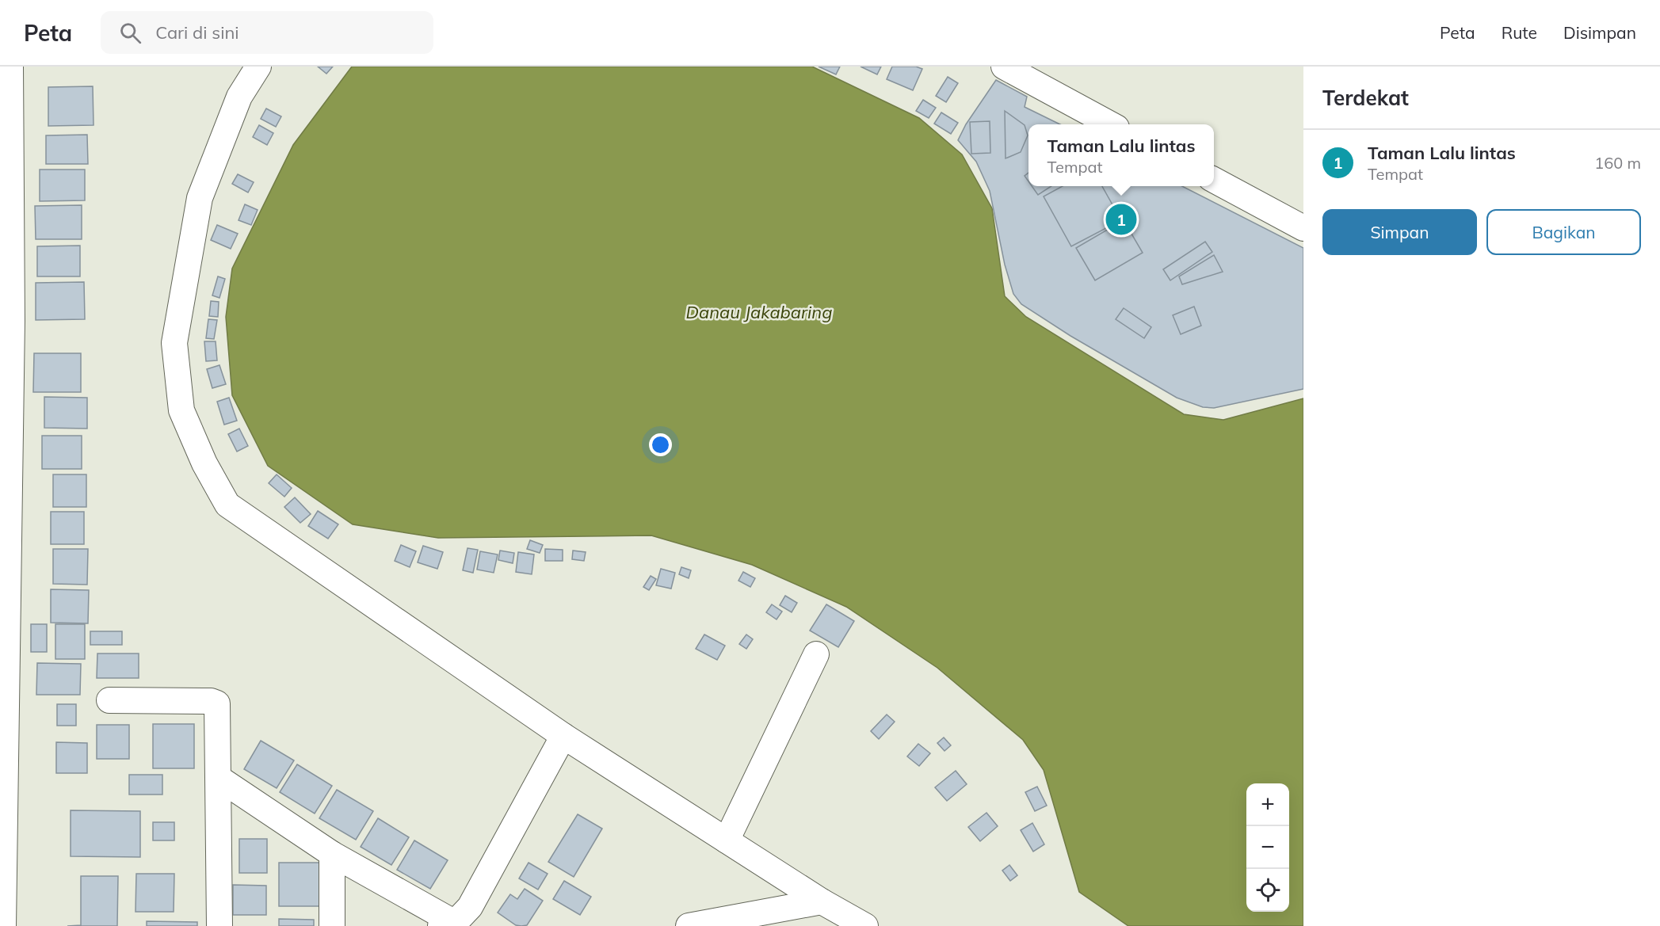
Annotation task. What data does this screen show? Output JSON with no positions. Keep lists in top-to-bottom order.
{
  "water": ["Danau Jakabaring"],
  "page": {
    "header": "Peta",
    "search": "Cari di sini",
    "nav": ["Peta", "Rute", "Disimpan"],
    "heading": "Terdekat",
    "popup": ["Taman Lalu lintas", "Tempat"],
    "list": [
      {
        "mark": "1",
        "name": "Taman Lalu lintas",
        "note": "Tempat",
        "value": "160 m"
      }
    ],
    "buttons": ["Simpan", "Bagikan"],
    "pins": "1",
    "map_buttons": ["+", "−"]
  }
}
